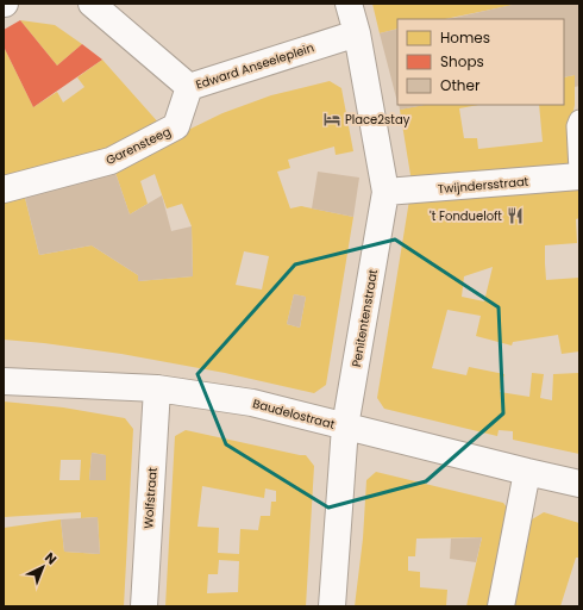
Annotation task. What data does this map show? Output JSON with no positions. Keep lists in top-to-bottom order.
{
  "streets": {
    "street": [
      "Edward Anseeleplein",
      "Garensteeg",
      "Twijndersstraat",
      "Penitentenstraat",
      "Baudelostraat",
      "Wolfstraat"
    ]
  },
  "crossings": [
    ["Edward Anseeleplein", "Garensteeg"],
    ["Edward Anseeleplein", "Penitentenstraat"],
    ["Twijndersstraat", "Penitentenstraat"],
    ["Penitentenstraat", "Baudelostraat"],
    ["Baudelostraat", "Wolfstraat"]
  ],
  "places": {
    "hotel": ["Place2stay"],
    "restaurant": ["'t Fondueloft"]
  },
  "legend": ["Homes", "Shops", "Other"],
  "north": "top right"
}
